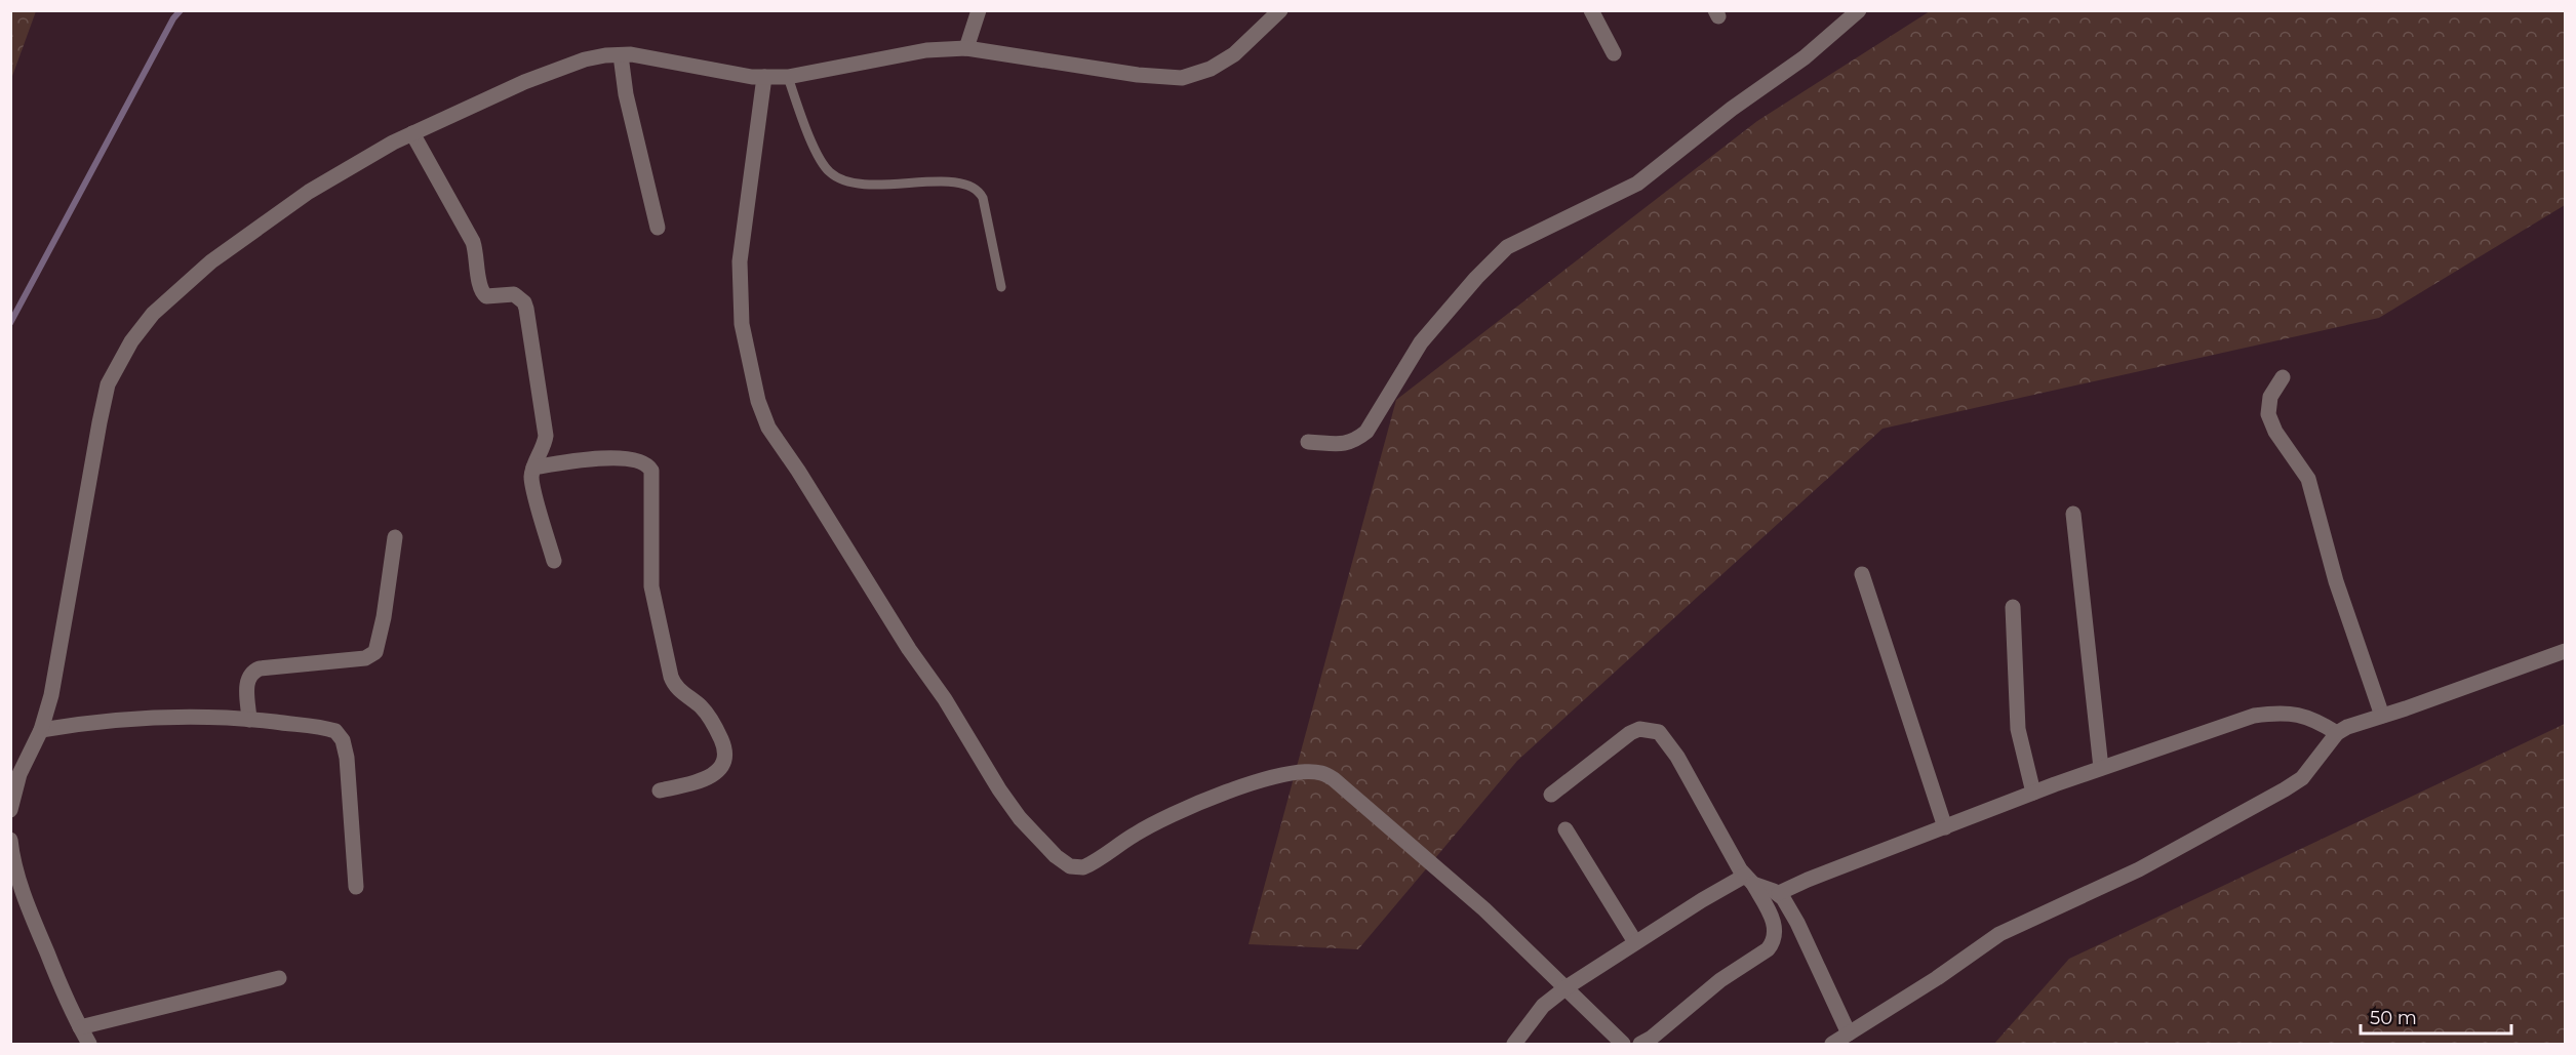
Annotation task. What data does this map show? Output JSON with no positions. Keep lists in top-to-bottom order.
{
  "scale_bar": "50 m"
}
